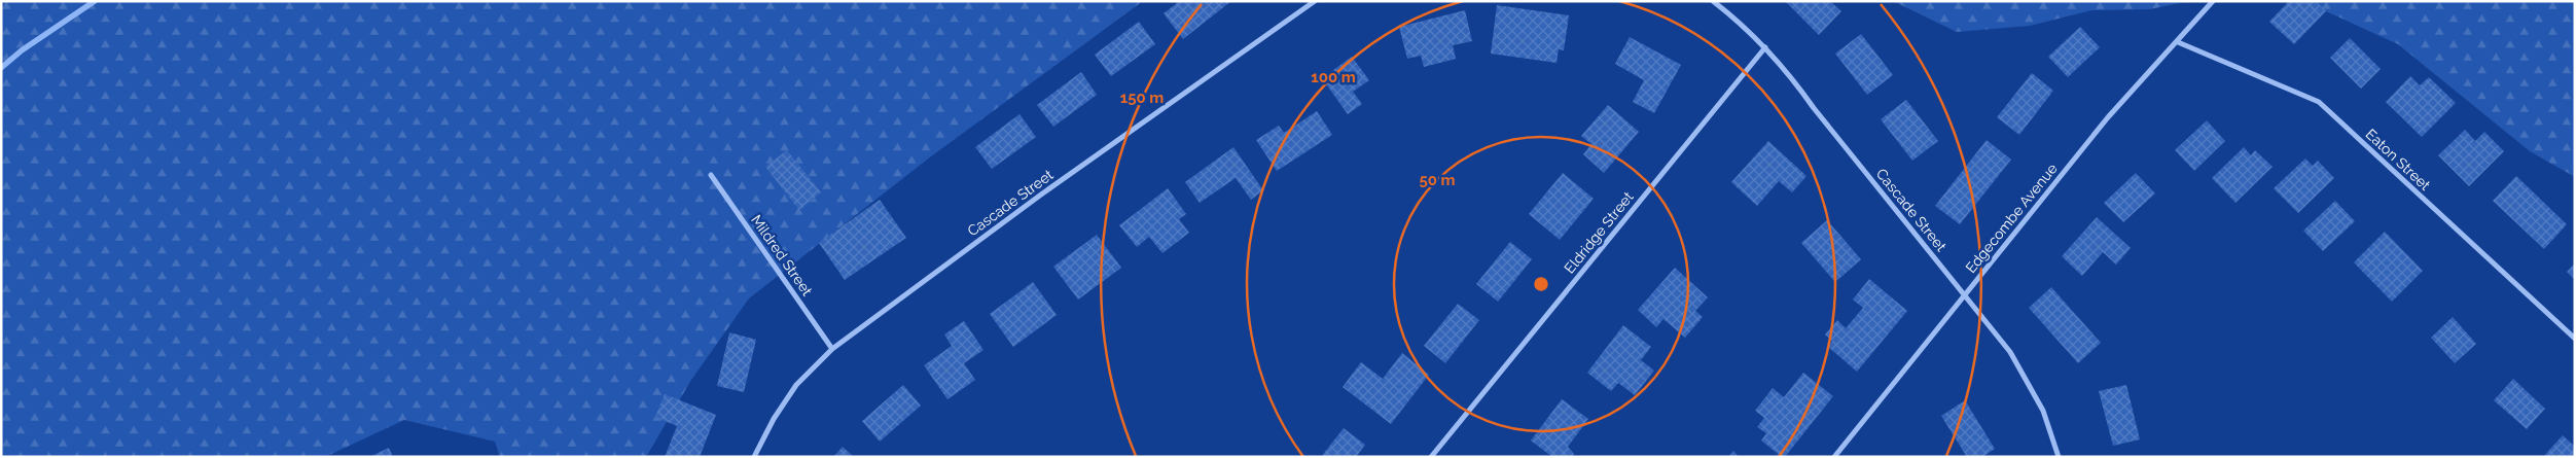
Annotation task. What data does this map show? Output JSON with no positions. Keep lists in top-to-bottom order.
{
  "streets": {
    "street": [
      "Eaton Street",
      "Cascade Street",
      "Edgecombe Avenue",
      "Eldridge Street",
      "Mildred Street"
    ]
  },
  "crossings": [
    ["Eaton Street", "Edgecombe Avenue"],
    ["Cascade Street", "Edgecombe Avenue"],
    ["Cascade Street", "Eldridge Street"],
    ["Cascade Street", "Mildred Street"]
  ],
  "rings": ["100 m", "150 m", "50 m"]
}
